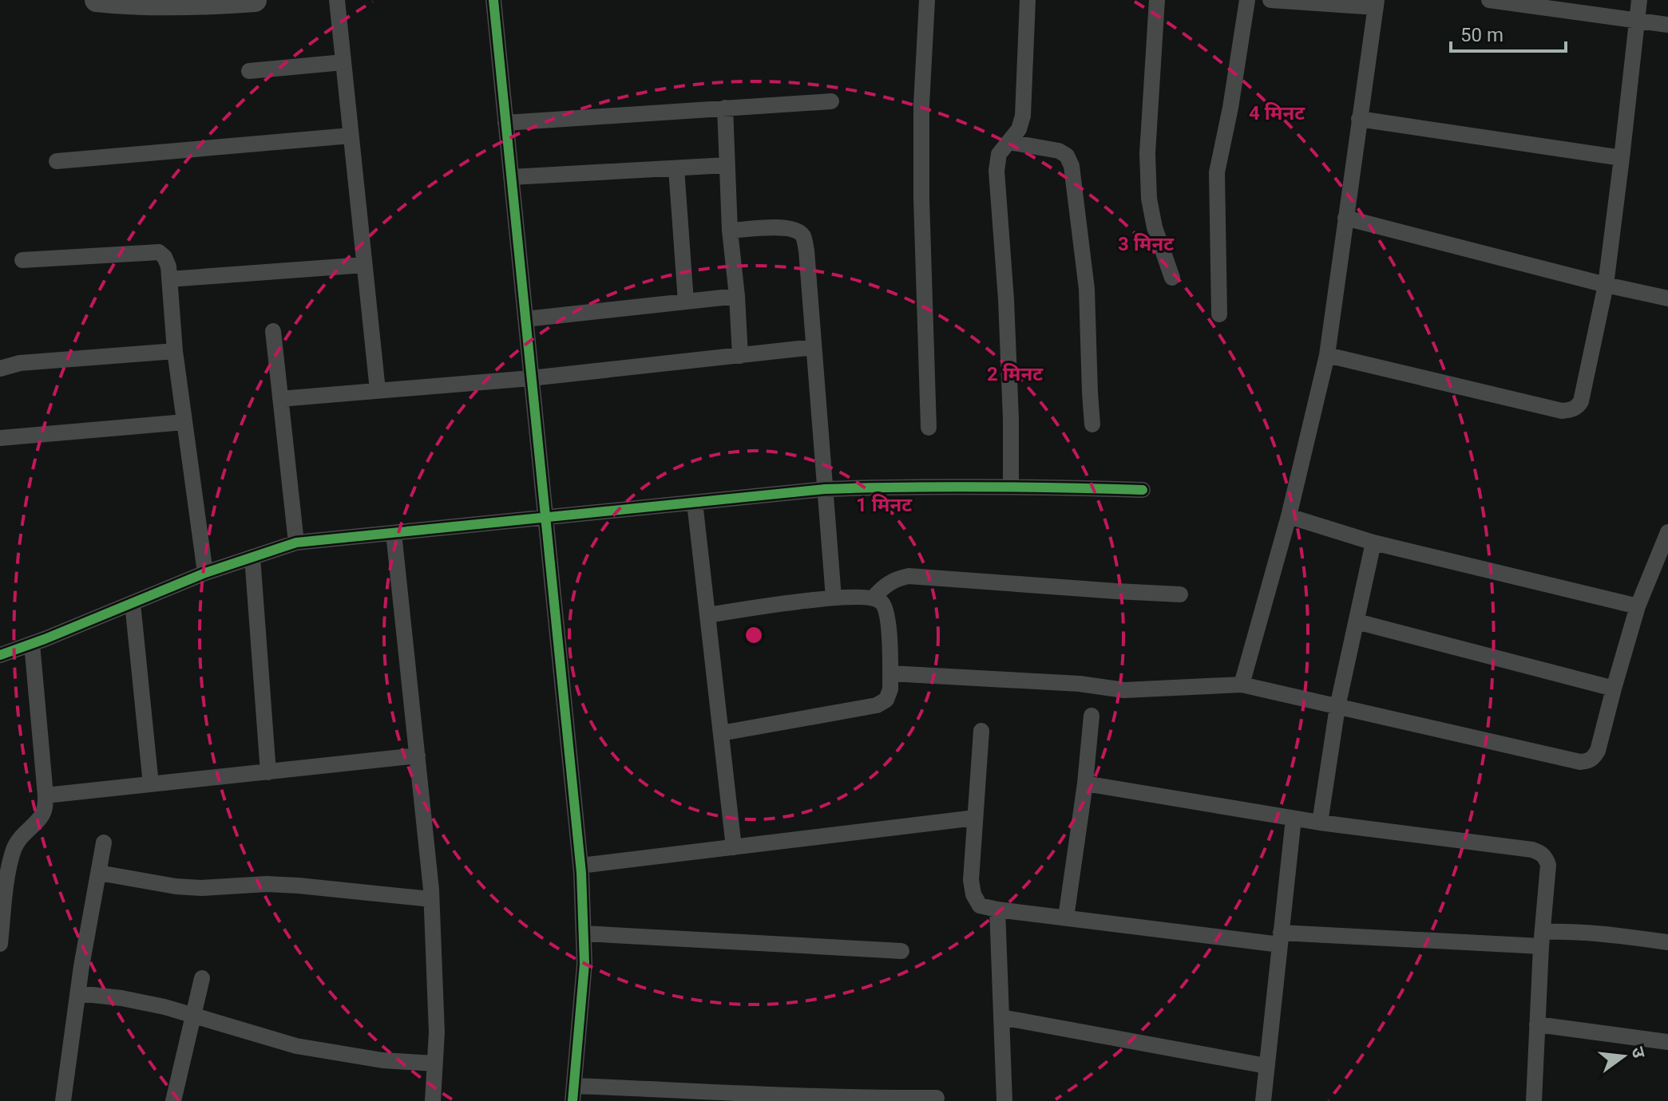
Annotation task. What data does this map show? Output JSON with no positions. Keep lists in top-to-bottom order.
{
  "scale_bar": "50 m",
  "north": "right",
  "rings": [
    "4 मिनट",
    "3 मिनट",
    "2 मिनट",
    "1 मिनट"
  ]
}
